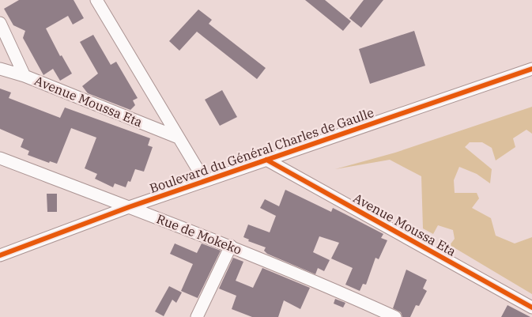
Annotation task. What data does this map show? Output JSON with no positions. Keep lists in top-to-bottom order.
{
  "streets": {
    "street": ["Avenue Moussa Eta", "Boulevard du Général Charles de Gaulle", "Rue de Mokeko"]
  },
  "crossings": [
    ["Avenue Moussa Eta", "Boulevard du Général Charles de Gaulle"],
    ["Boulevard du Général Charles de Gaulle", "Rue de Mokeko"]
  ]
}
